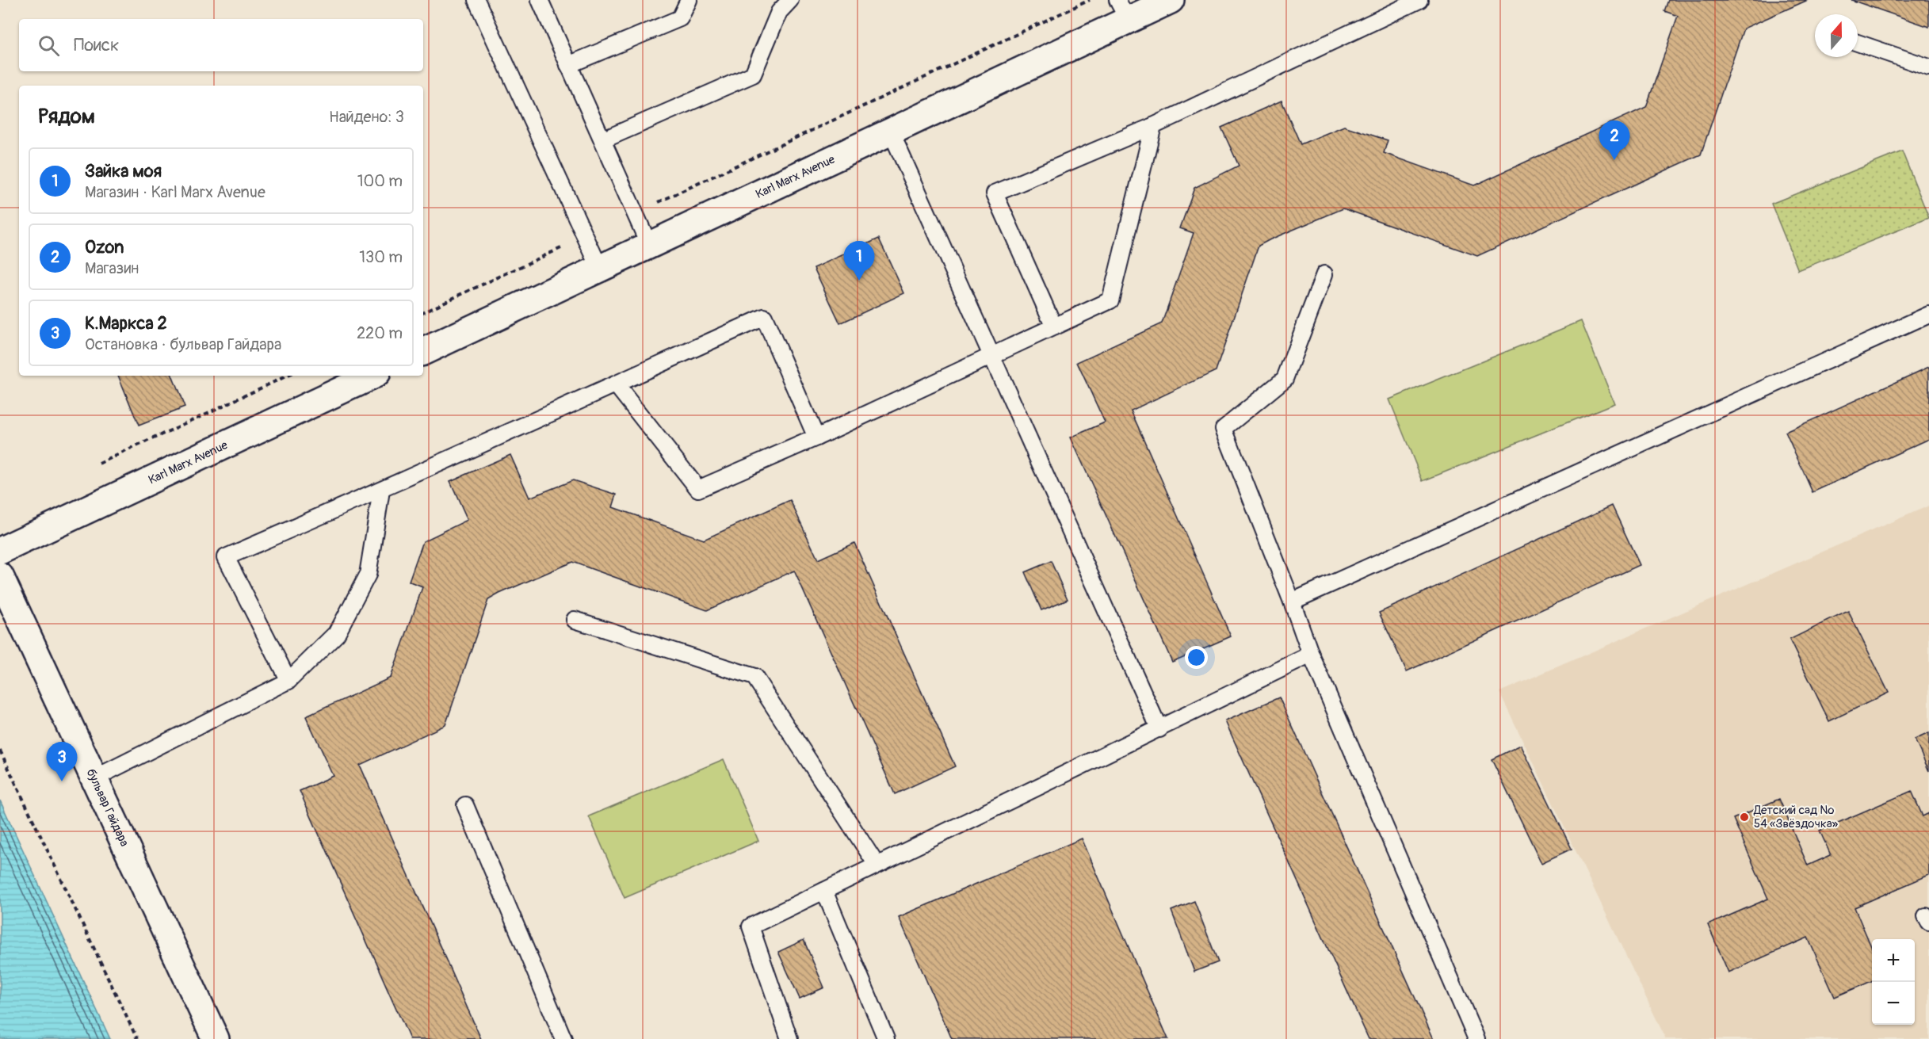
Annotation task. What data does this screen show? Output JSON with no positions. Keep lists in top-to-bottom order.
{
  "streets": {
    "street": ["Karl Marx Avenue", "бульвар Гайдара"]
  },
  "places": ["Детский сад № 54 «Звёздочка»"],
  "north": "top",
  "page": {
    "search": "Поиск",
    "heading": ["Рядом", "Найдено: 3"],
    "pins": ["2", "1", "3"],
    "list": [
      {
        "mark": "1",
        "name": "Зайка моя",
        "note": "Магазин · Karl Marx Avenue",
        "value": "100 m"
      },
      {
        "mark": "2",
        "name": "Ozon",
        "note": "Магазин",
        "value": "130 m"
      },
      {
        "mark": "3",
        "name": "К.Маркса 2",
        "note": "Остановка · бульвар Гайдара",
        "value": "220 m"
      }
    ],
    "map_buttons": ["+", "−"]
  }
}
